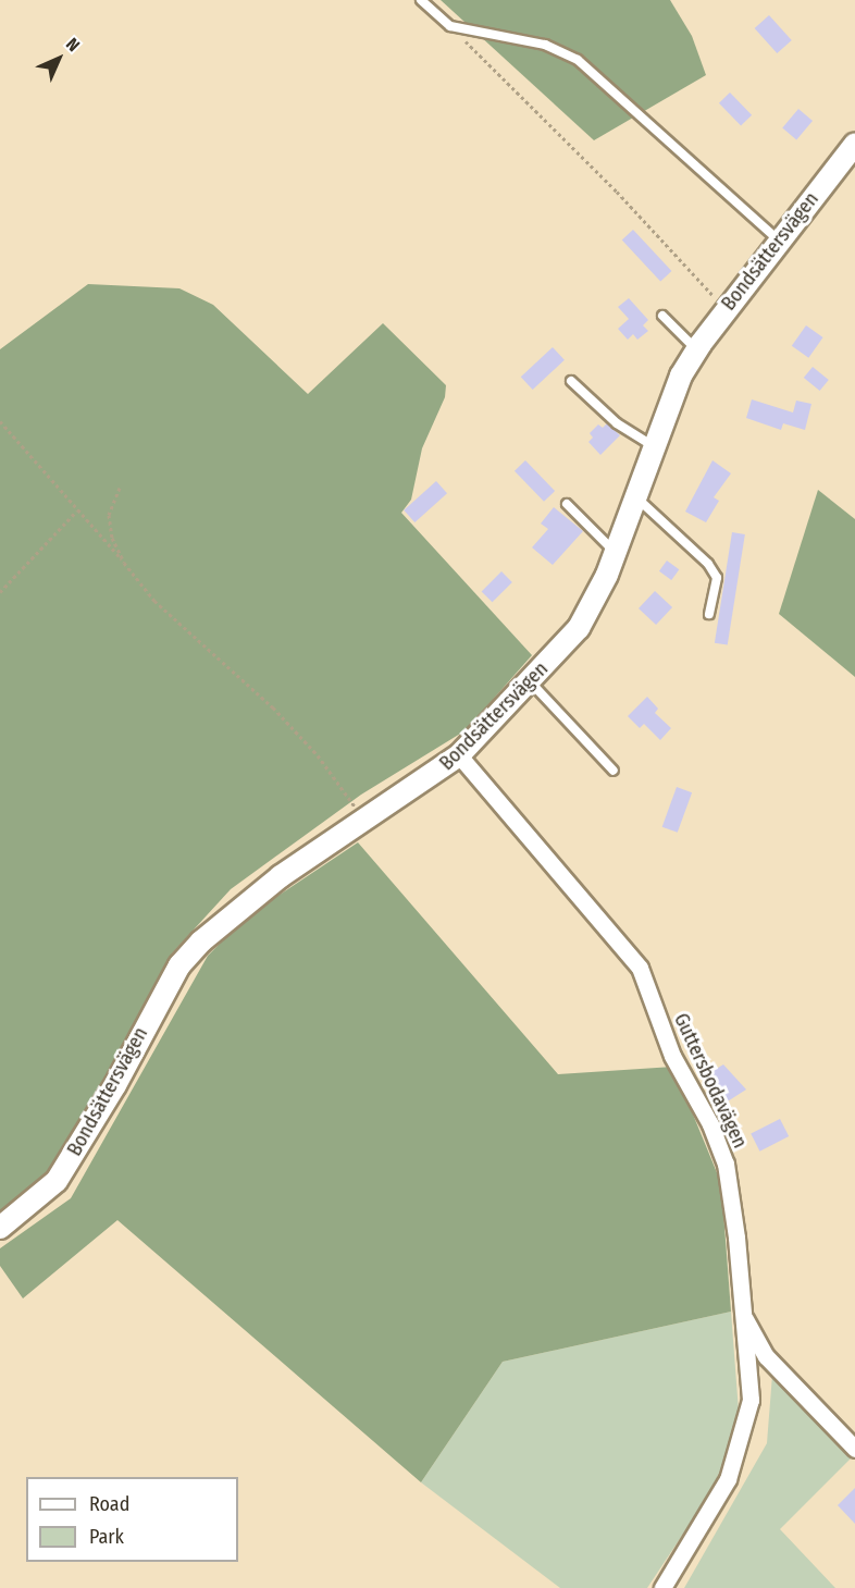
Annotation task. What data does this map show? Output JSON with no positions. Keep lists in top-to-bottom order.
{
  "streets": {
    "street": ["Bondsättersvägen", "Guttersbodavägen"]
  },
  "crossings": [
    ["Bondsättersvägen", "Guttersbodavägen"]
  ],
  "legend": ["Road", "Park"],
  "north": "top right"
}
